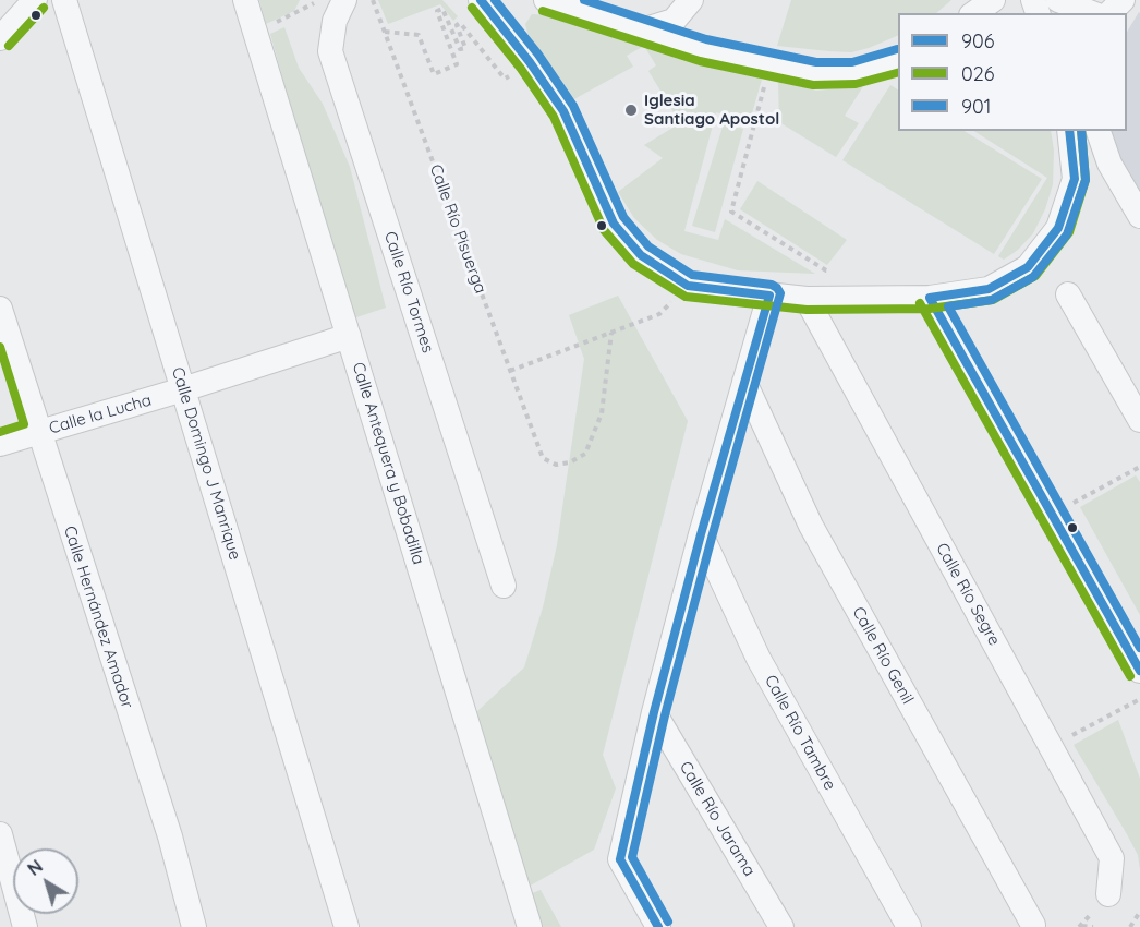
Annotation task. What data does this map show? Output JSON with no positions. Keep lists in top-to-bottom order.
{
  "streets": {
    "street": [
      "Calle Río Tormes",
      "Calle la Lucha",
      "Calle Domingo J Manrique",
      "Calle Antequera y Bobadilla",
      "Calle Río Segre",
      "Calle Hernández Amador",
      "Calle Río Genil",
      "Calle Río Tambre",
      "Calle Río Jarama"
    ],
    "path": ["Calle Río Pisuerga"]
  },
  "crossings": [
    ["Calle la Lucha", "Calle Domingo J Manrique"],
    ["Calle la Lucha", "Calle Antequera y Bobadilla"],
    ["Calle la Lucha", "Calle Hernández Amador"]
  ],
  "places": ["Iglesia Santiago Apostol"],
  "lines": ["transit line 906", "transit line 901", "transit line 026"],
  "legend": ["906", "026", "901"],
  "north": "top left"
}
